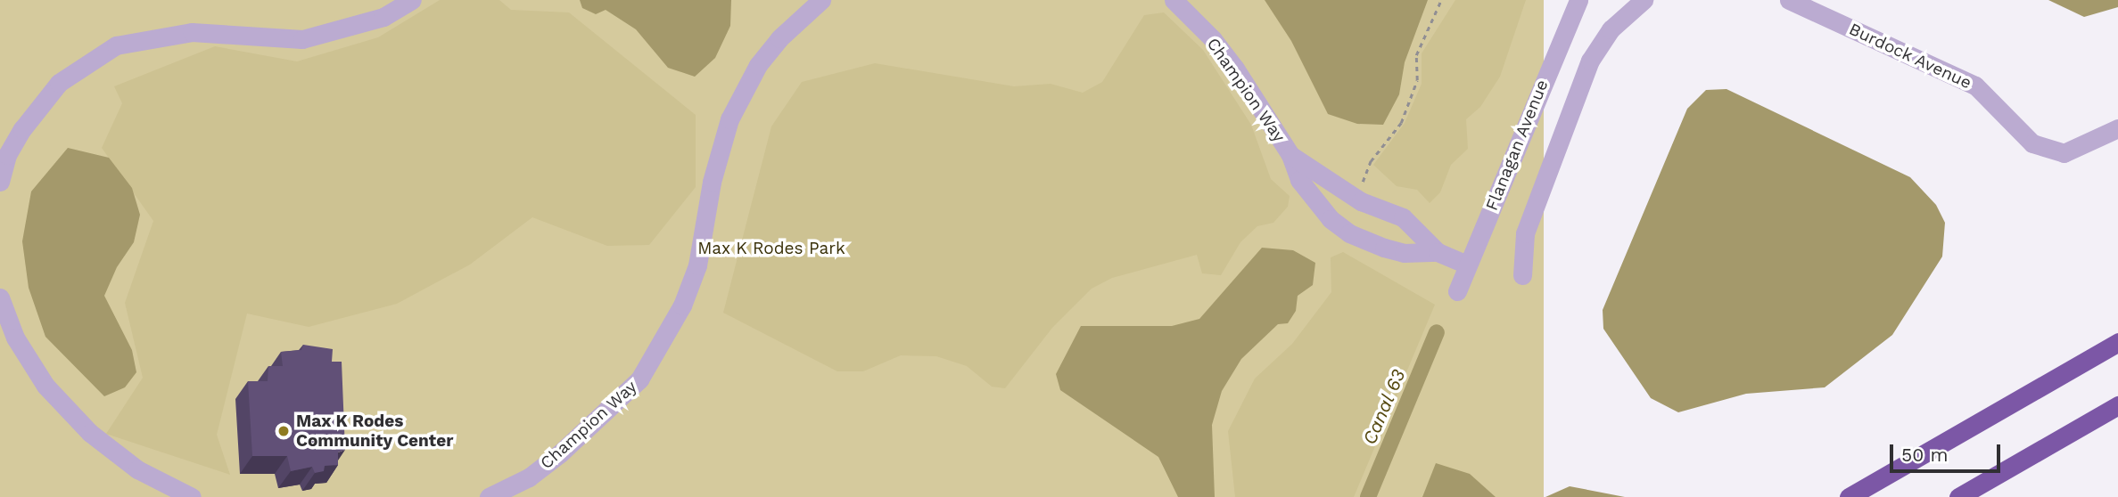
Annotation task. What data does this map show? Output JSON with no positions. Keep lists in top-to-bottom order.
{
  "streets": {
    "street": ["Burdock Avenue", "Champion Way", "Flanagan Avenue"]
  },
  "crossings": [
    ["Champion Way", "Flanagan Avenue"]
  ],
  "water": ["Canal 63"],
  "parks": ["Max K Rodes Park"],
  "places": ["Max K Rodes Community Center"],
  "scale_bar": "50 m"
}
